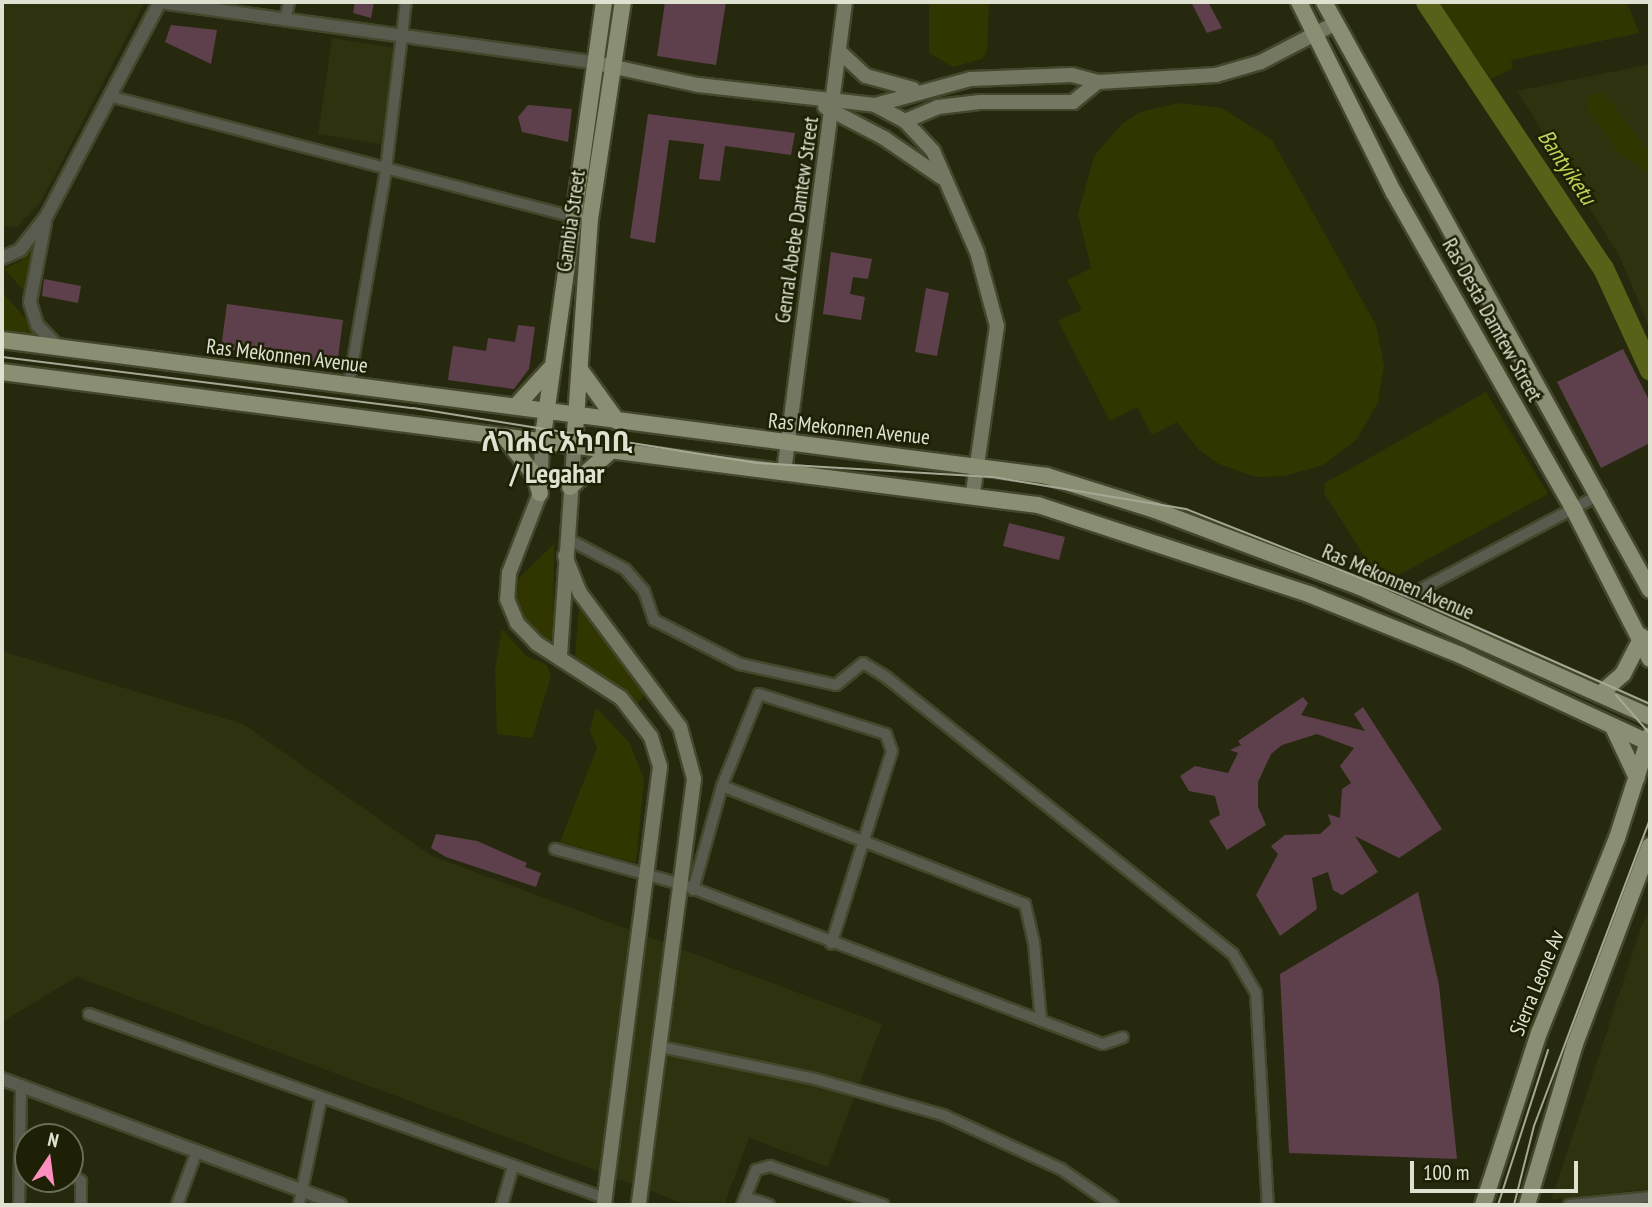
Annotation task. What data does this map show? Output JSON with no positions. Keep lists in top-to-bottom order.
{
  "streets": {
    "main road": [
      "Genral Abebe Damtew Street",
      "Gambia Street",
      "Ras Desta Damtew Street",
      "Ras Mekonnen Avenue",
      "Sierra Leone Av"
    ]
  },
  "crossings": [
    ["Genral Abebe Damtew Street", "Ras Mekonnen Avenue"],
    ["Gambia Street", "Ras Mekonnen Avenue"],
    ["Ras Mekonnen Avenue", "Sierra Leone Av"]
  ],
  "districts": ["ለገሐር አካባቢ / Legahar"],
  "water": ["Bantyiketu"],
  "scale_bar": "100 m",
  "north": "top"
}
